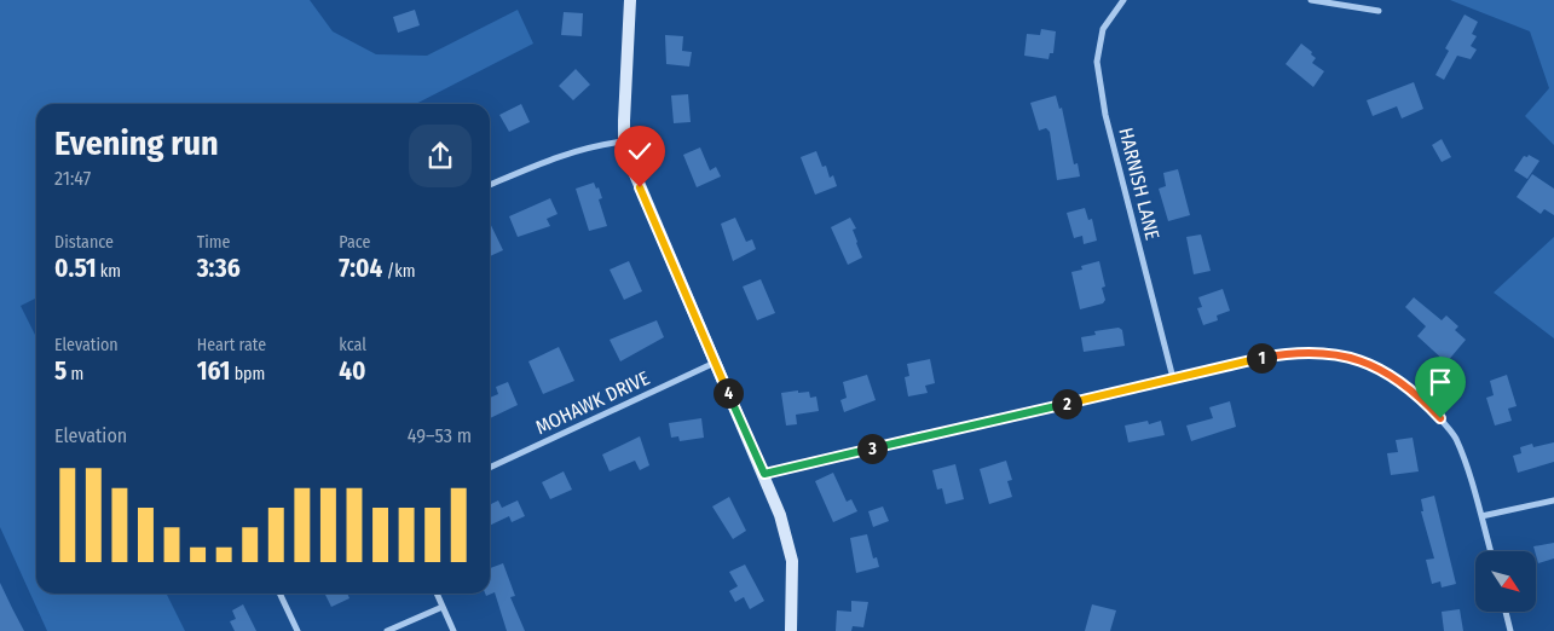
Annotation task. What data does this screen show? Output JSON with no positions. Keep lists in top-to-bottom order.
{
  "streets": {
    "street": ["HARNISH LANE", "MOHAWK DRIVE"]
  },
  "north": "bottom right",
  "page": {
    "heading": ["Evening run", "21:47"],
    "stats": [
      ["Distance", "0.51 km"],
      ["Time", "3:36"],
      ["Pace", "7:04 /km"],
      ["Elevation", "5 m"],
      ["Heart rate", "161 bpm"],
      ["kcal", "40"]
    ],
    "pins": [
      "1",
      "4",
      "2",
      "3"
    ],
    "chart": ["Elevation", "49–53 m"]
  }
}
